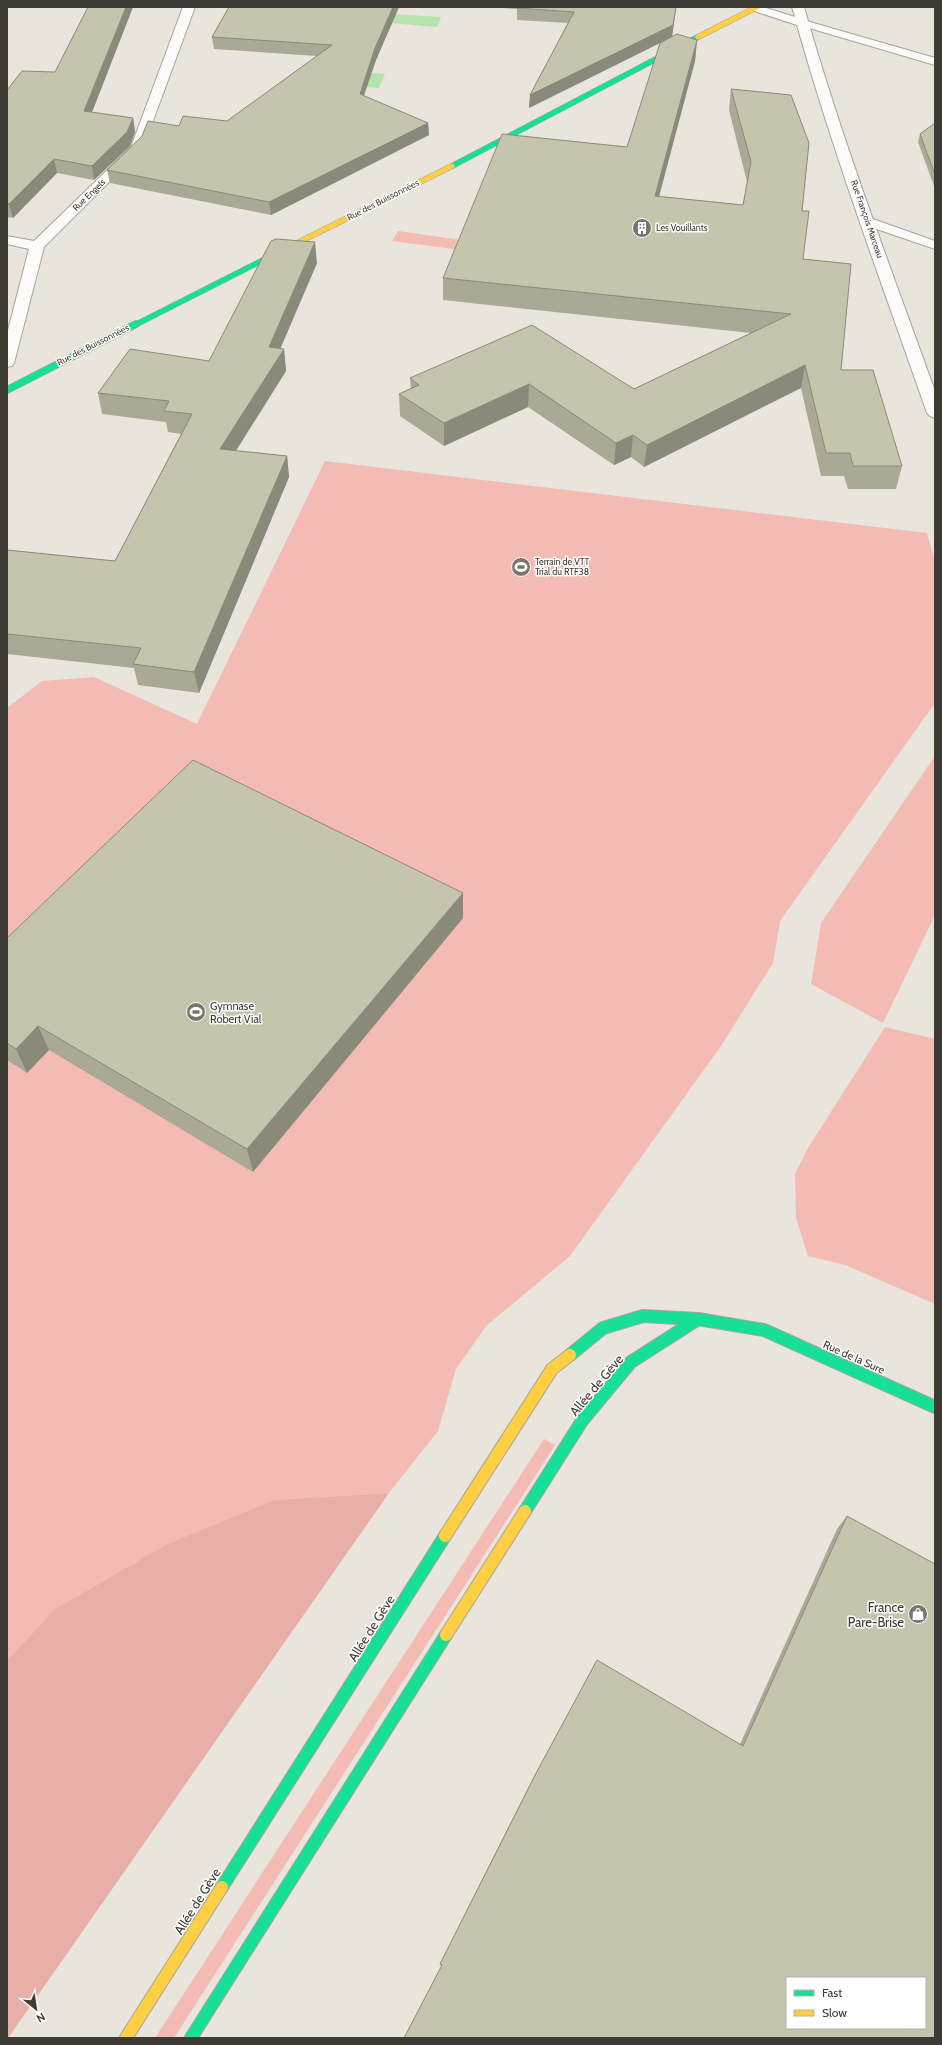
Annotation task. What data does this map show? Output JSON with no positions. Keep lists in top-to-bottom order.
{
  "streets": {
    "street": [
      "Rue Engels",
      "Rue des Buissonnées",
      "Rue François Marceau",
      "Rue de la Sure",
      "Allée de Gève"
    ]
  },
  "crossings": [
    ["Rue de la Sure", "Allée de Gève"]
  ],
  "places": {
    "building": ["Les Vouillants"],
    "sports": ["Terrain de VTT Trial du RTF38", "Gymnase Robert Vial"],
    "shop": ["France Pare-Brise"]
  },
  "legend": ["Fast", "Slow"],
  "north": "bottom right"
}
